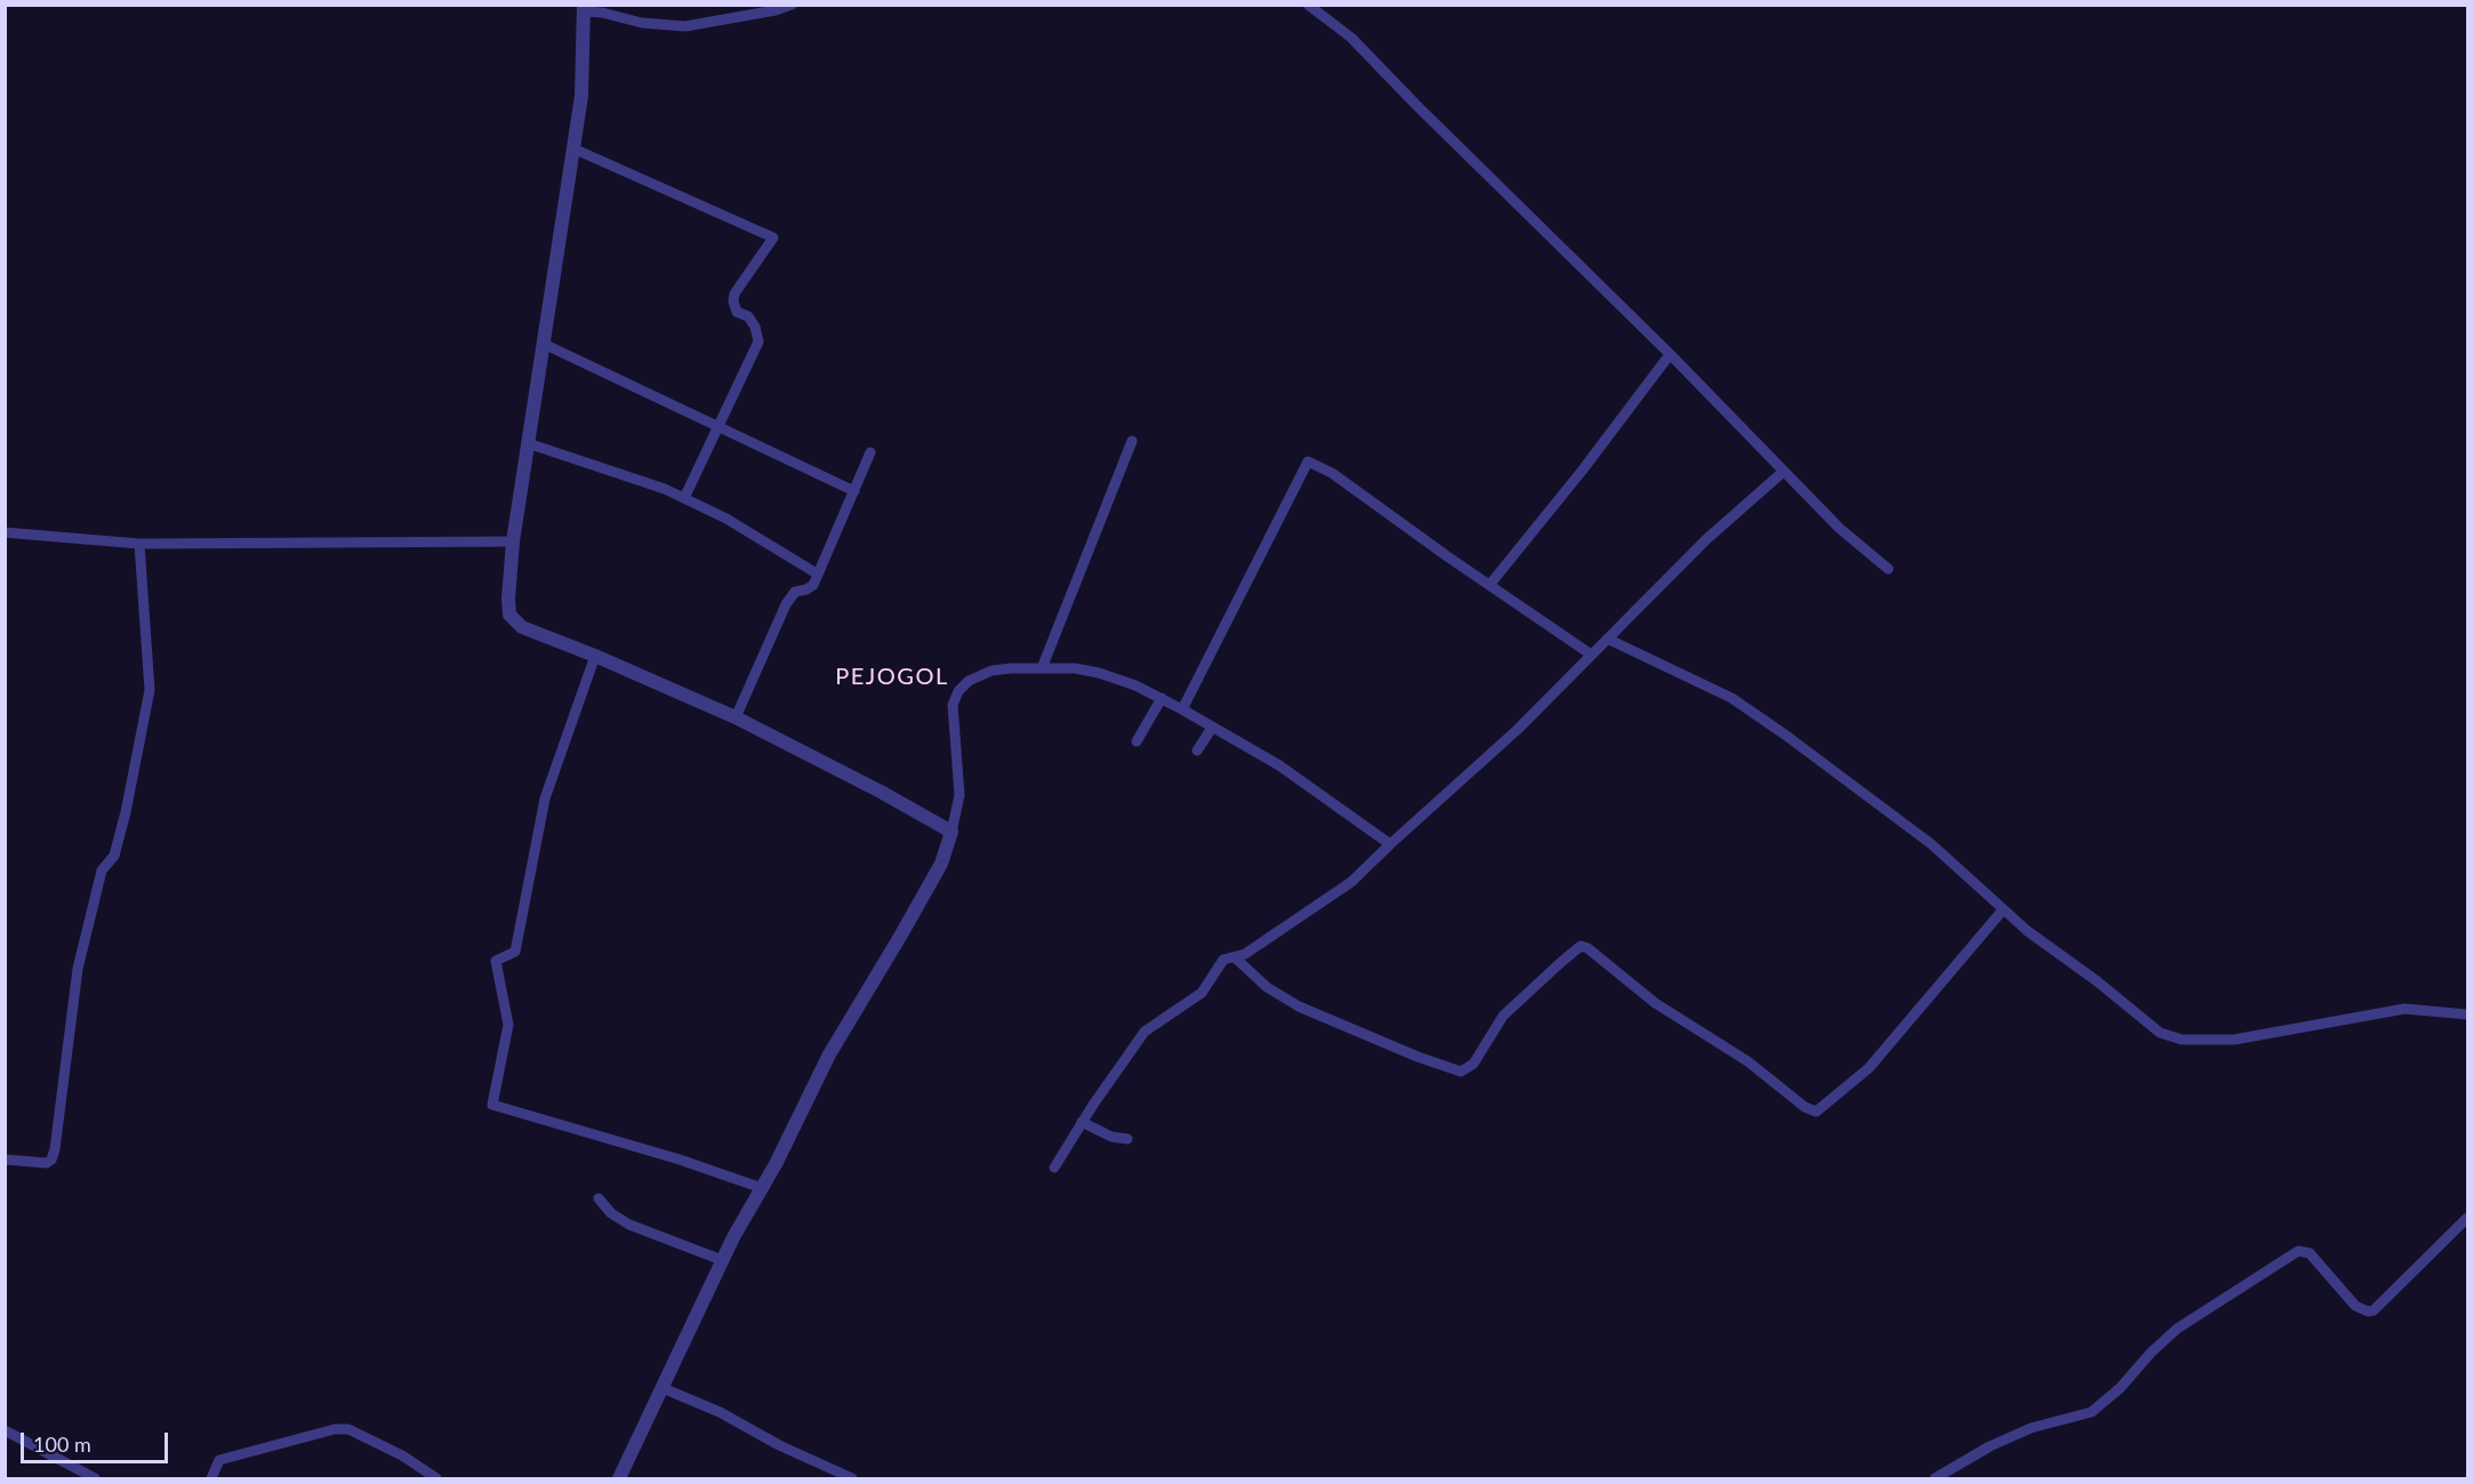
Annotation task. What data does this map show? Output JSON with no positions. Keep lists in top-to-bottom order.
{
  "districts": ["PEJOGOL"],
  "scale_bar": "100 m"
}
